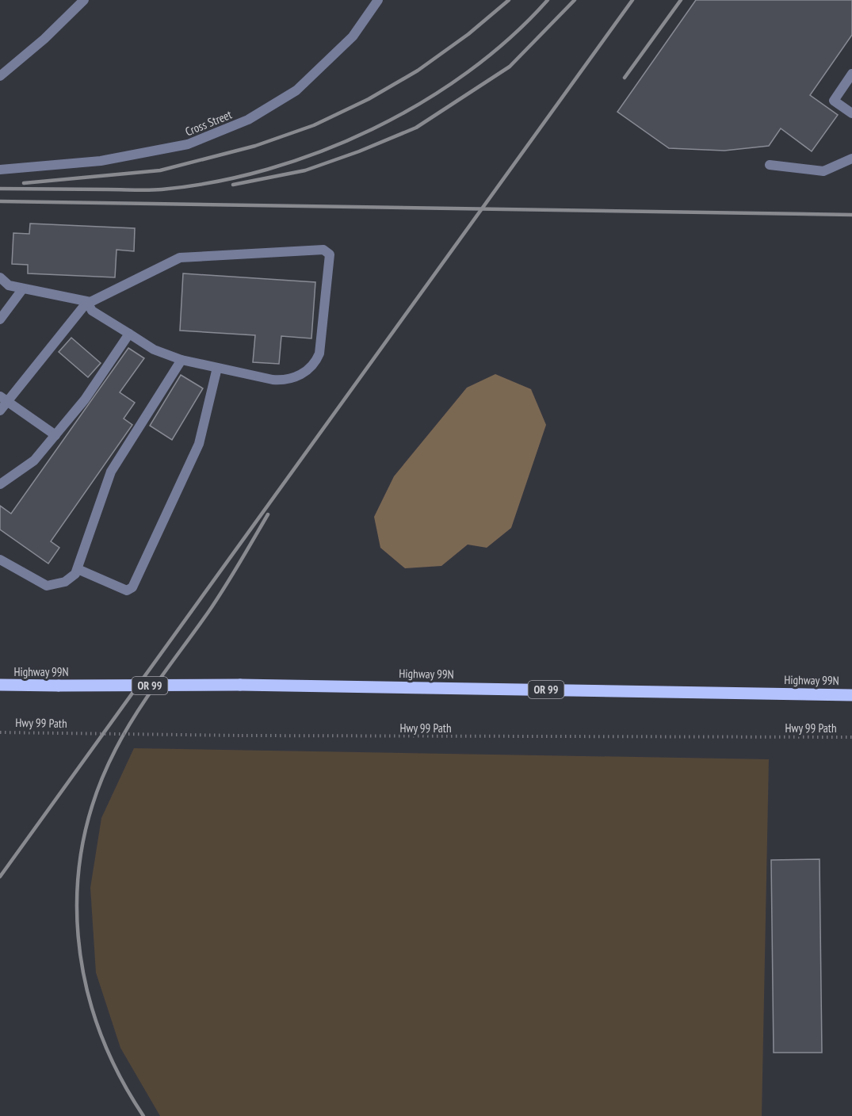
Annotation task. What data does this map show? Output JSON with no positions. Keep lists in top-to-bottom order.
{
  "streets": {
    "main road": ["Highway 99N", "OR 99"],
    "street": ["Cross Street"],
    "path": ["Hwy 99 Path"]
  }
}
